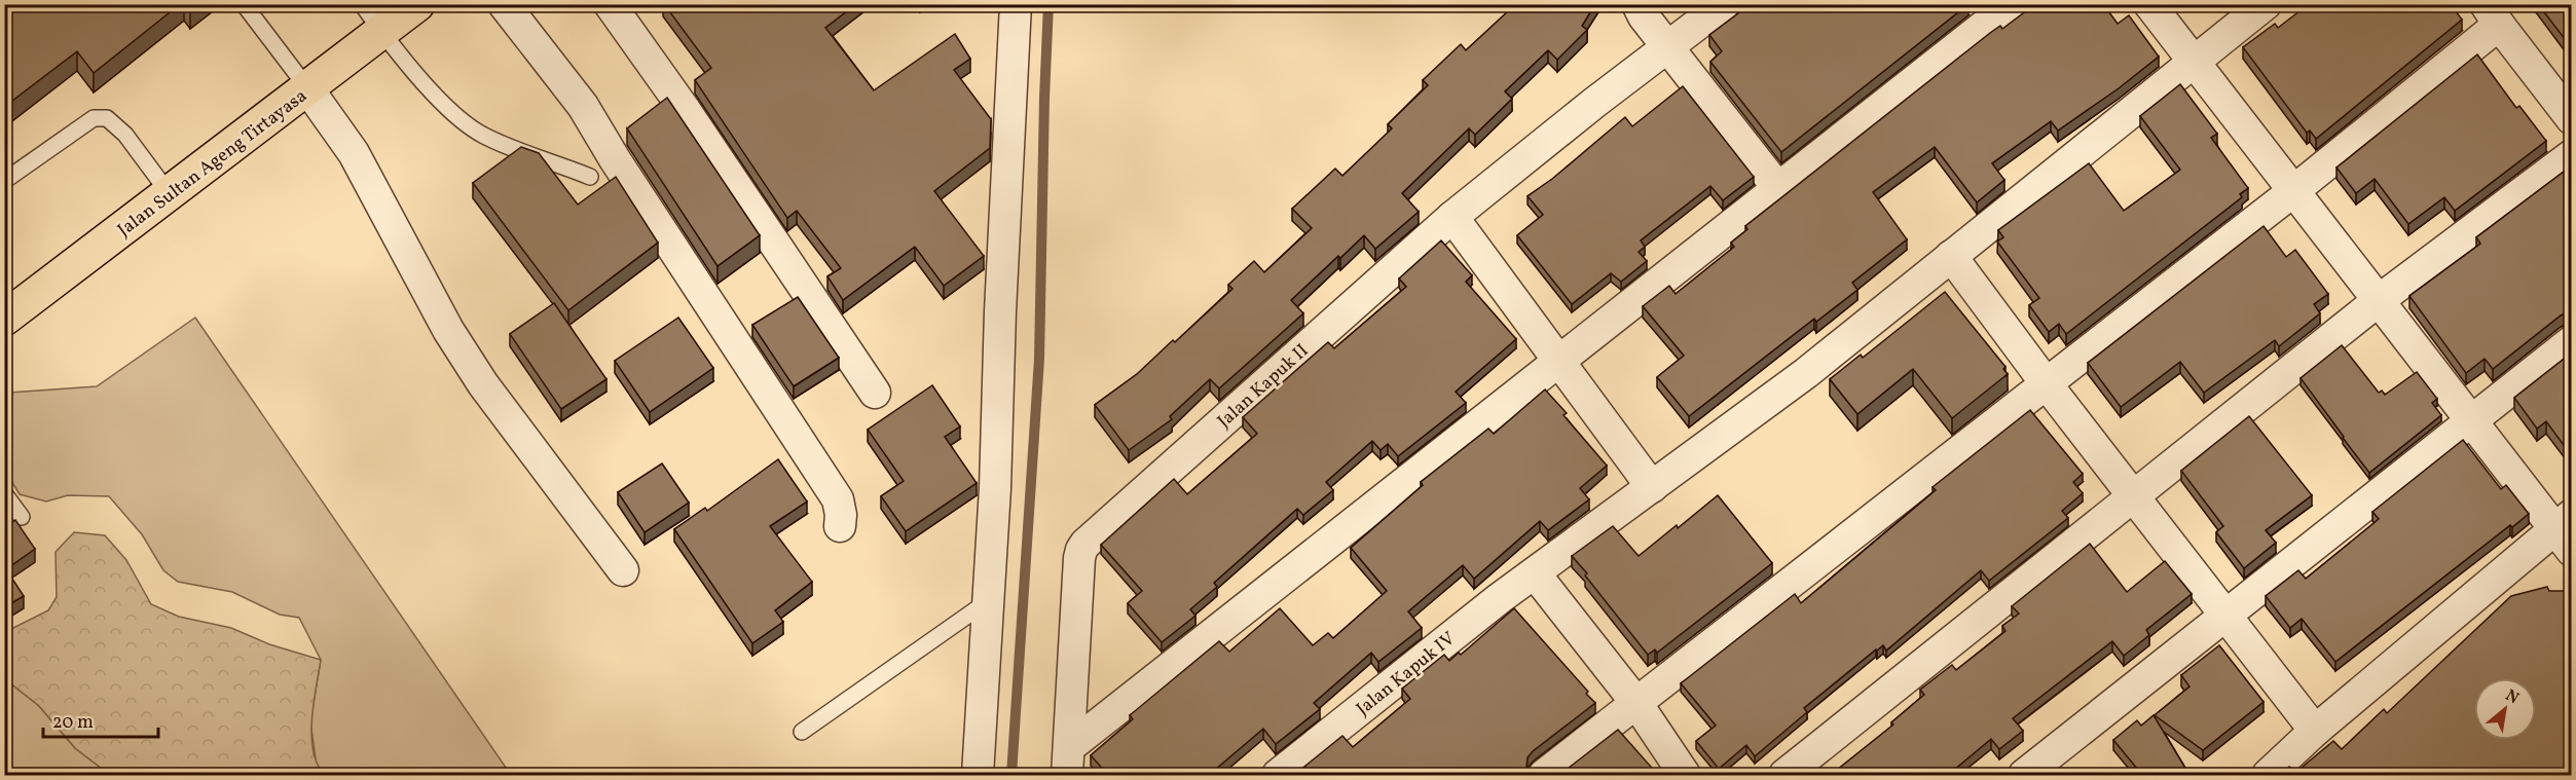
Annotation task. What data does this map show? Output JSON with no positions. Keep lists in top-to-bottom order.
{
  "streets": {
    "main road": ["Jalan Sultan Ageng Tirtayasa"],
    "street": ["Jalan Kapuk II", "Jalan Kapuk IV"]
  },
  "scale_bar": "20 m",
  "north": "top right"
}
